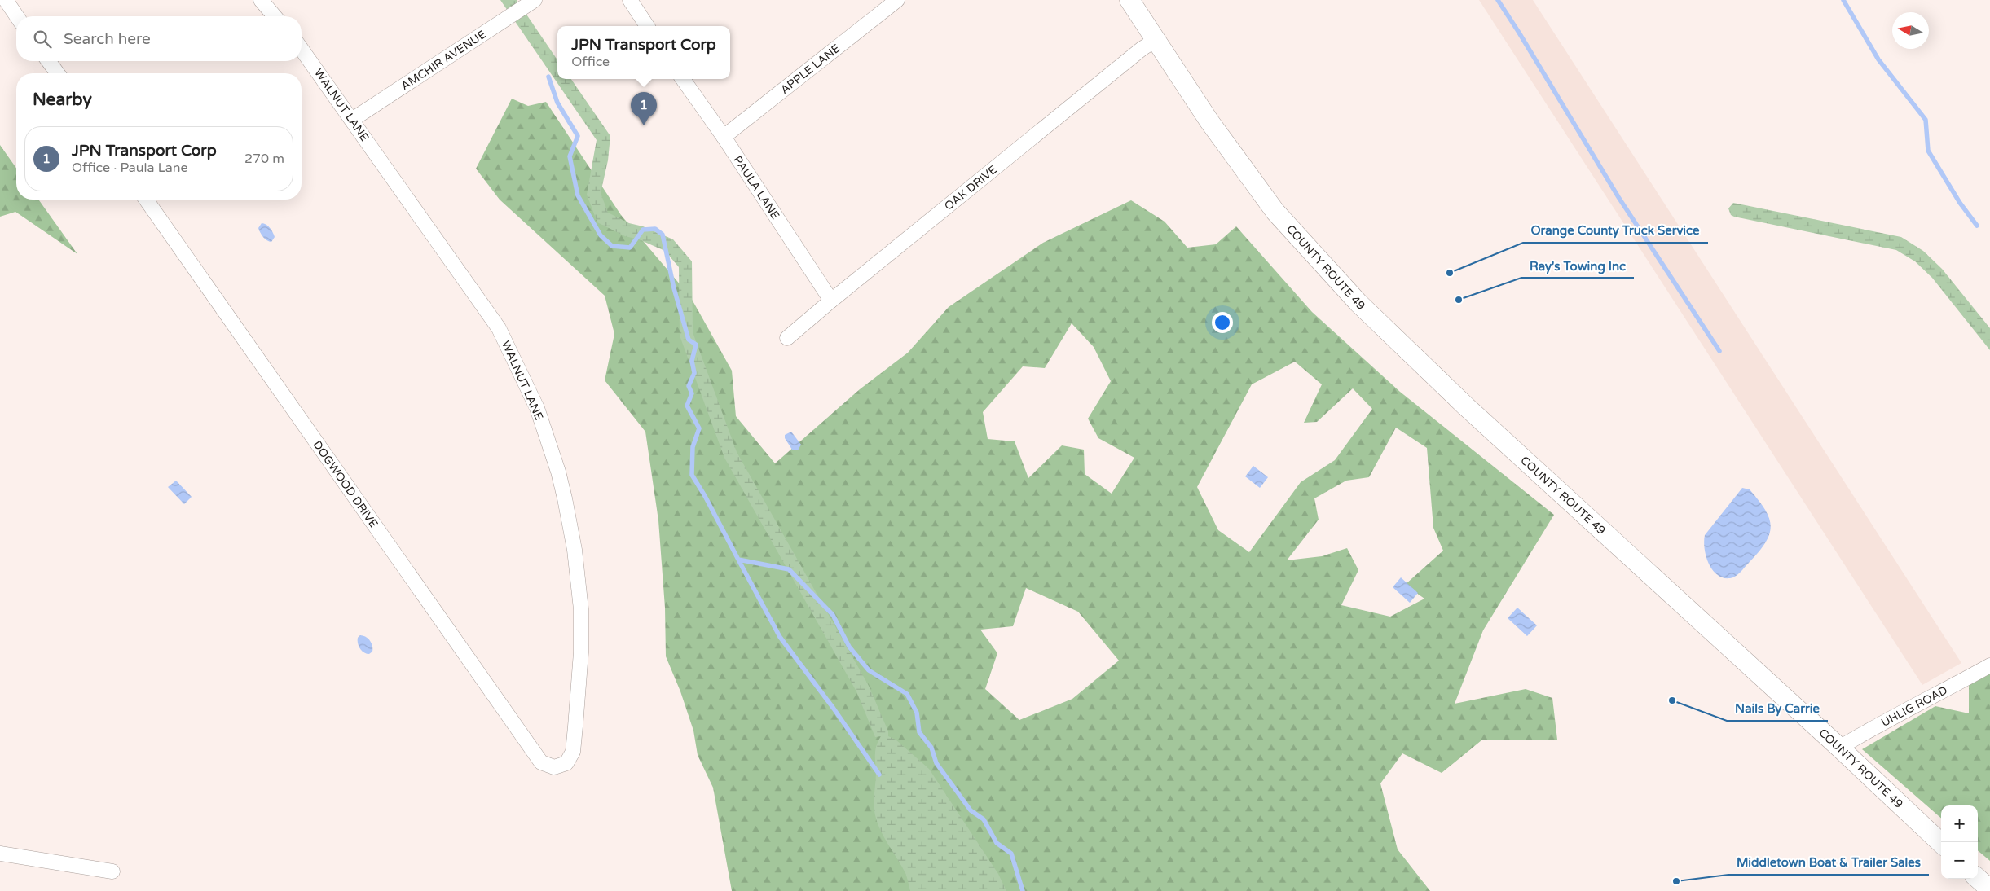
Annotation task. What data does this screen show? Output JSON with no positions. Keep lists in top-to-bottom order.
{
  "streets": {
    "street": [
      "AMCHIR AVENUE",
      "APPLE LANE",
      "WALNUT LANE",
      "PAULA LANE",
      "OAK DRIVE",
      "COUNTY ROUTE 49",
      "DOGWOOD DRIVE",
      "UHLIG ROAD"
    ]
  },
  "crossings": [
    ["AMCHIR AVENUE", "WALNUT LANE"],
    ["APPLE LANE", "PAULA LANE"],
    ["WALNUT LANE", "DOGWOOD DRIVE"],
    ["PAULA LANE", "OAK DRIVE"],
    ["OAK DRIVE", "COUNTY ROUTE 49"],
    ["COUNTY ROUTE 49", "UHLIG ROAD"]
  ],
  "places": [
    "Orange County Truck Service",
    "Ray's Towing Inc",
    "Nails By Carrie",
    "Middletown Boat & Trailer Sales"
  ],
  "north": "left",
  "page": {
    "search": "Search here",
    "popup": ["JPN Transport Corp", "Office"],
    "heading": "Nearby",
    "pins": "1",
    "list": [
      {
        "mark": "1",
        "name": "JPN Transport Corp",
        "note": "Office · Paula Lane",
        "value": "270 m"
      }
    ],
    "map_buttons": ["+", "−"]
  }
}
